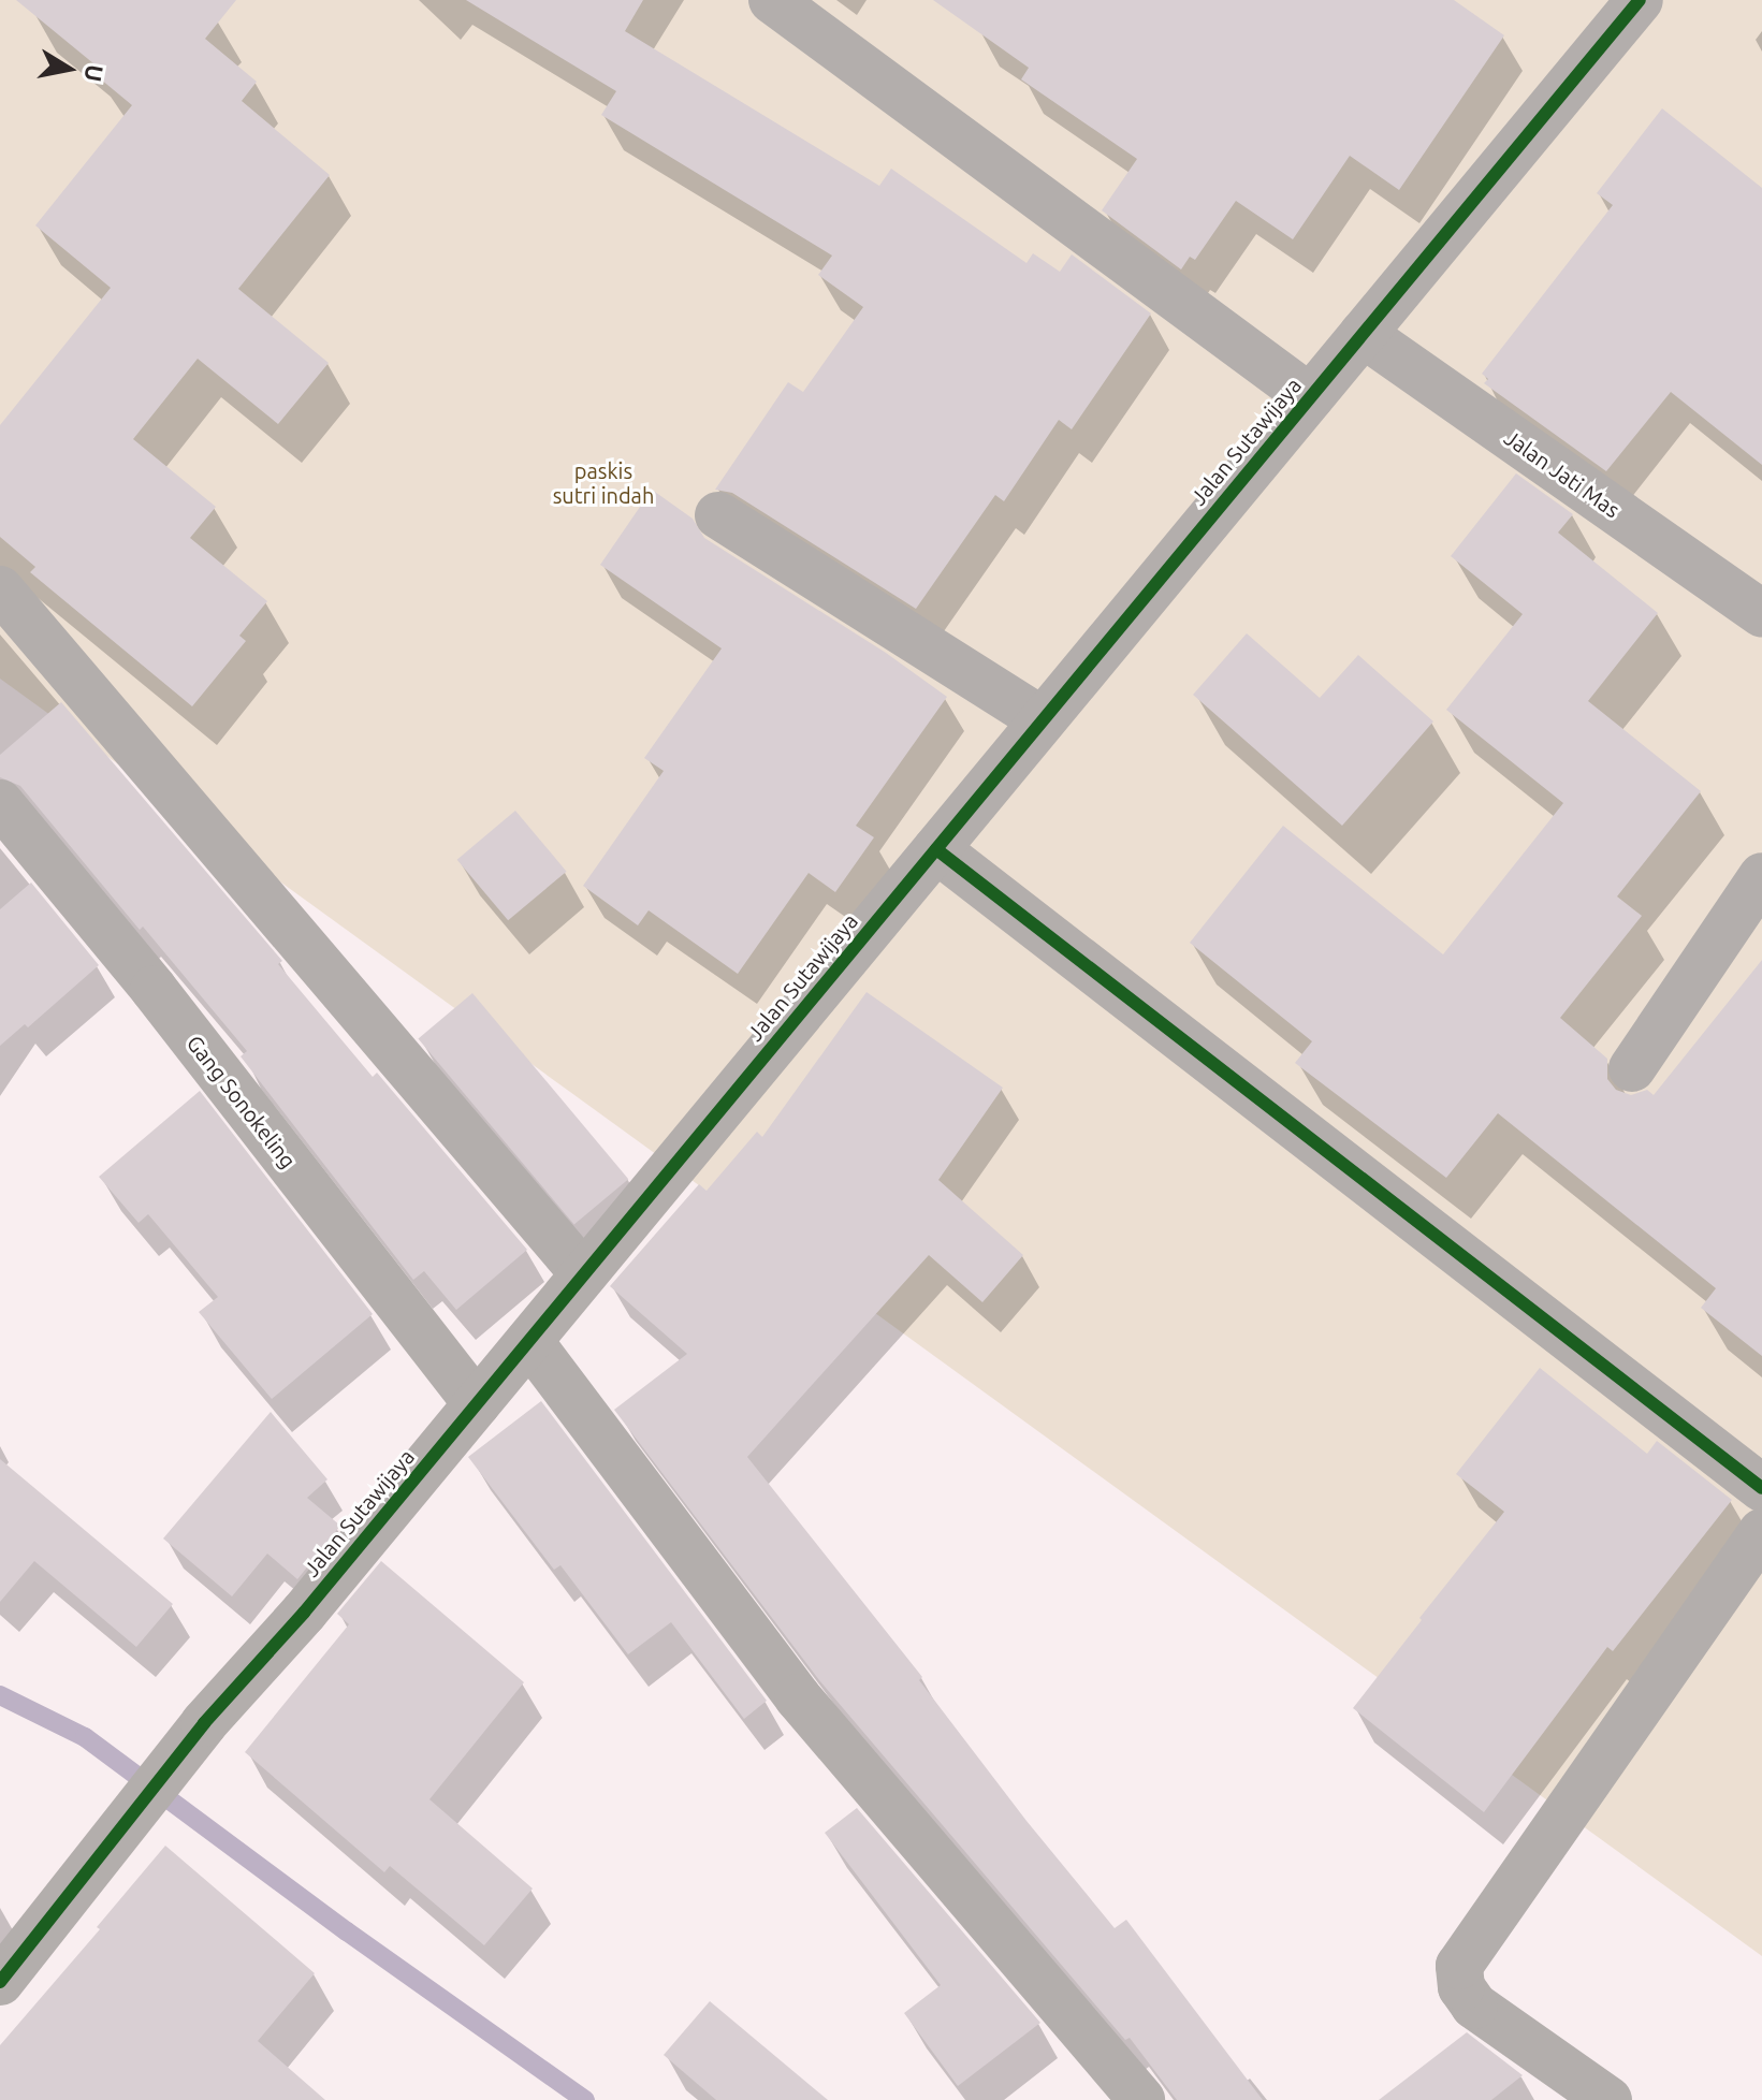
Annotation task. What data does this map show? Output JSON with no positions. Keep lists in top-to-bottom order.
{
  "streets": {
    "street": ["Jalan Sutawijaya", "Jalan Jati Mas", "Gang Sonokeling"]
  },
  "crossings": [
    ["Jalan Sutawijaya", "Jalan Jati Mas"],
    ["Jalan Sutawijaya", "Gang Sonokeling"]
  ],
  "parks": ["paskis sutri indah"],
  "north": "right"
}
